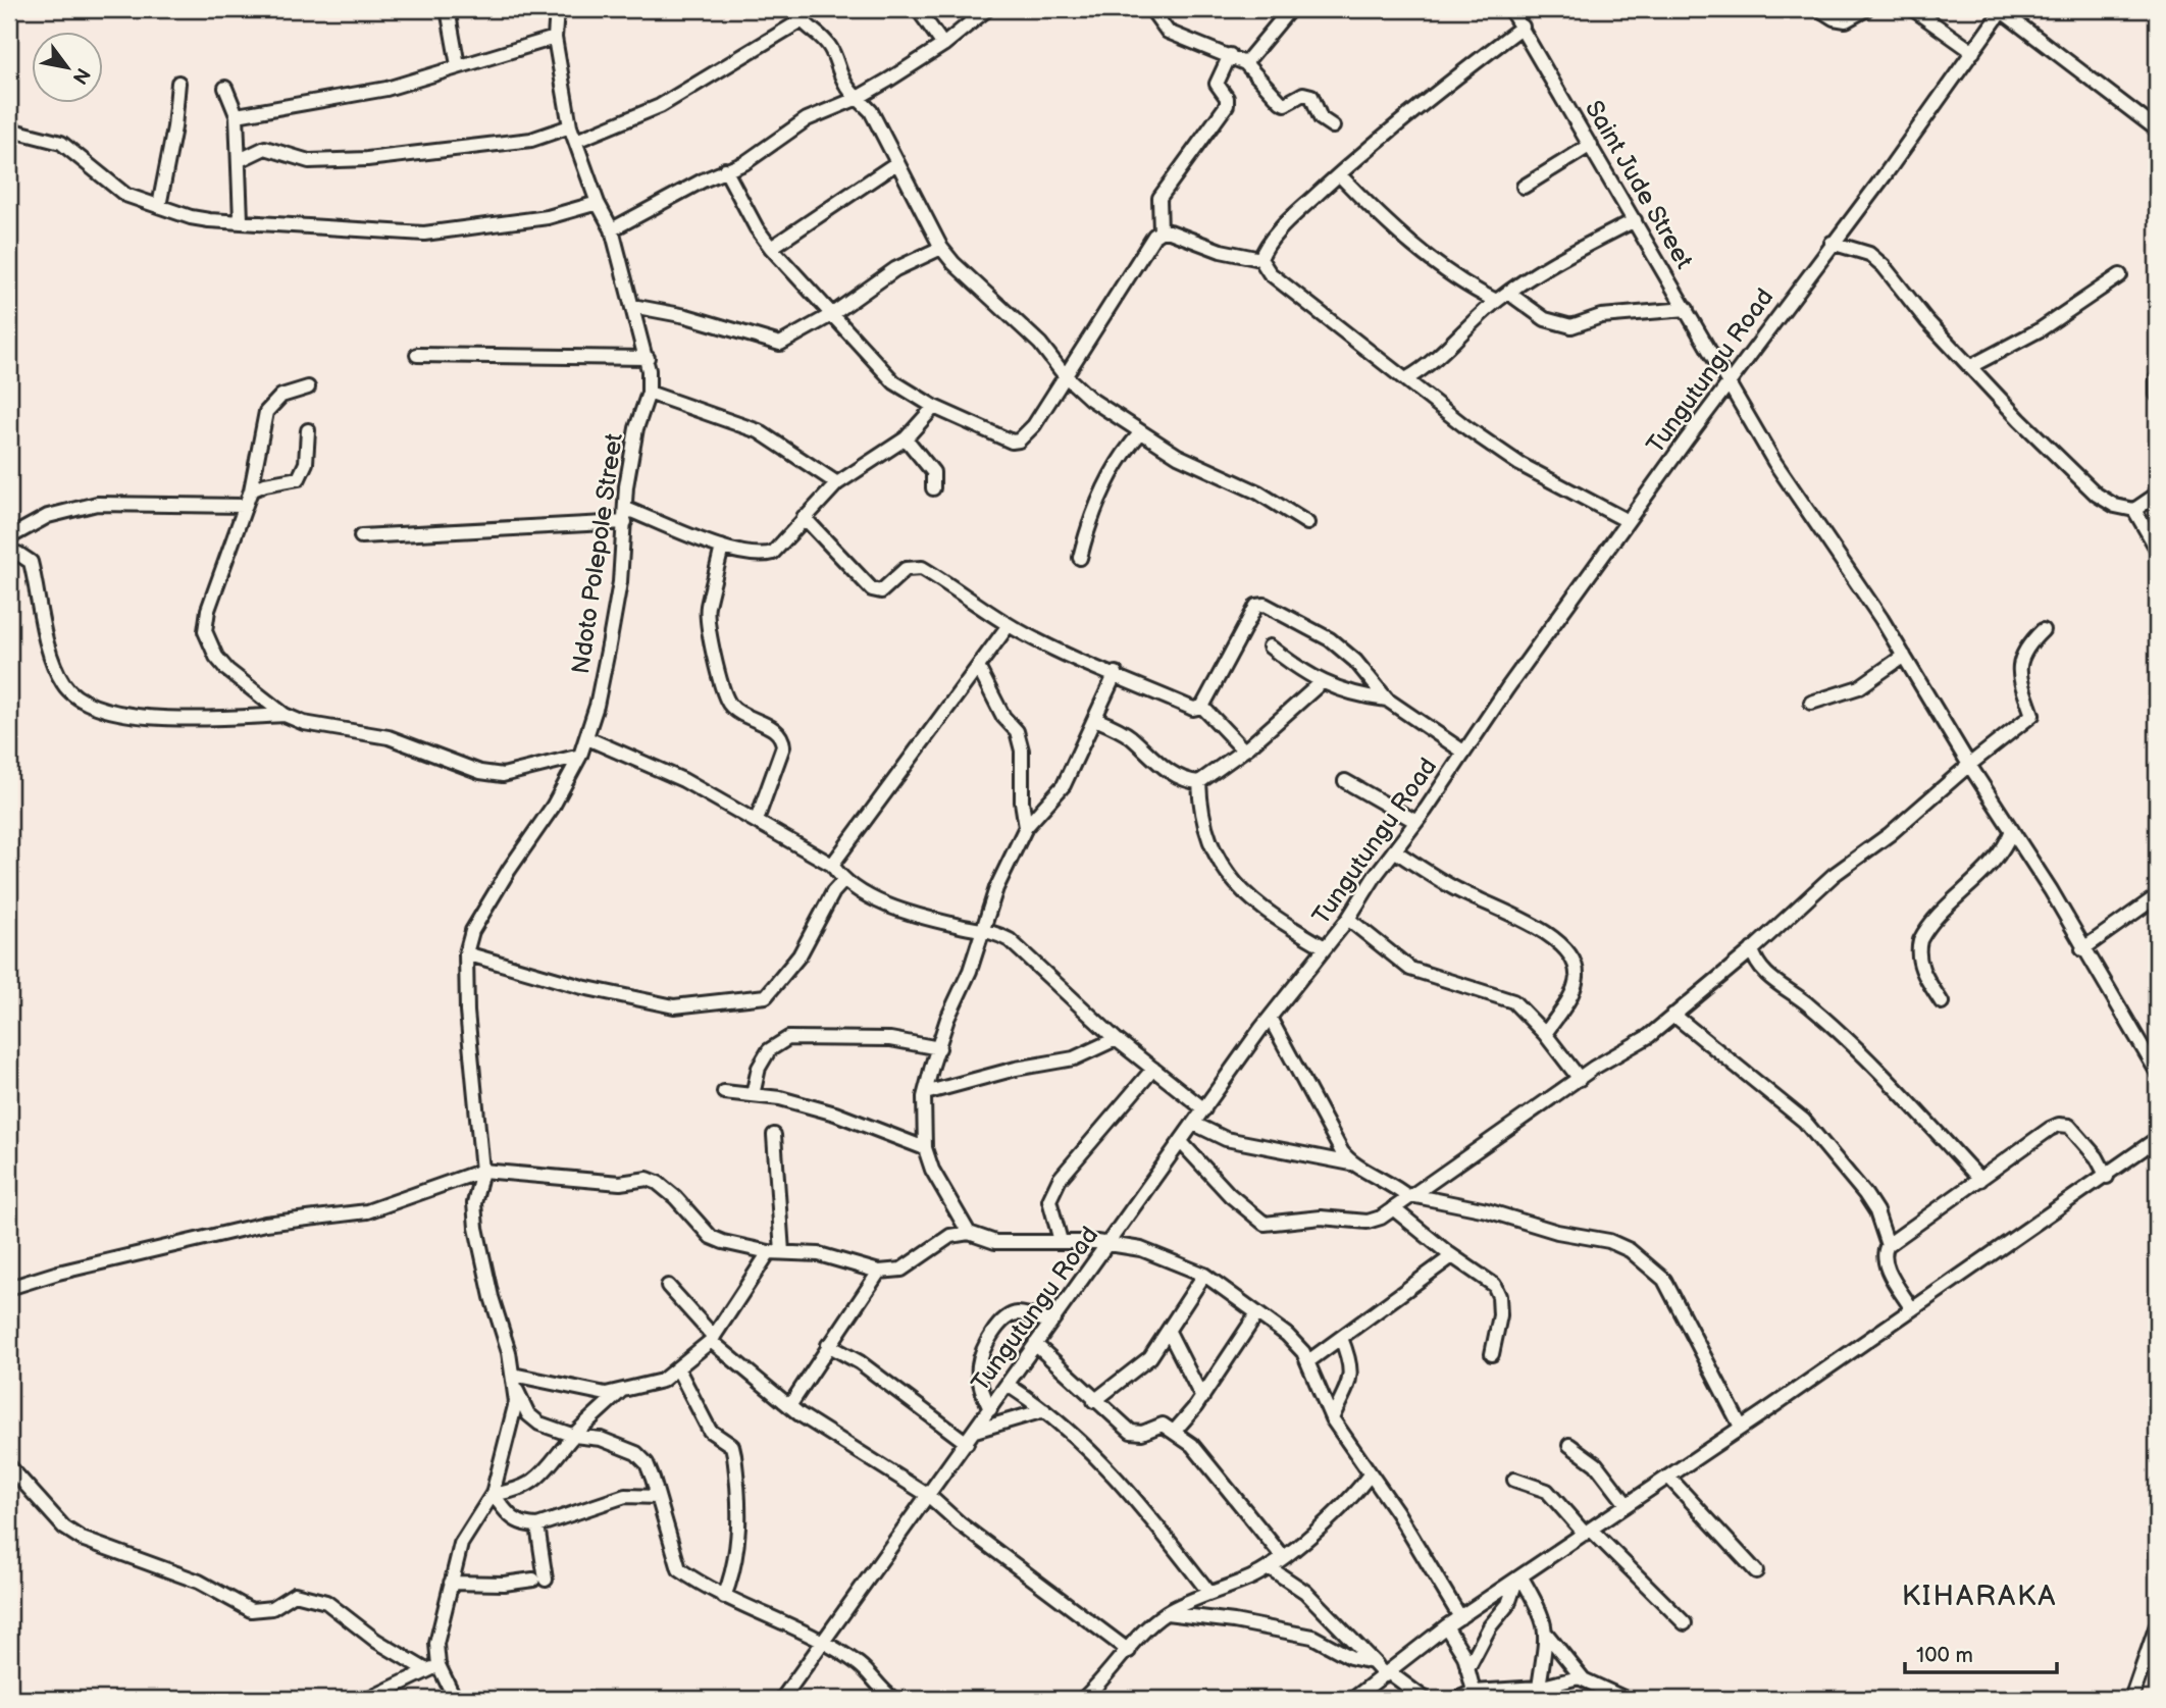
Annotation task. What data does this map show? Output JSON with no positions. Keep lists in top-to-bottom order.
{
  "streets": {
    "street": ["Saint Jude Street", "Tungutungu Road", "Ndoto Polepole Street"]
  },
  "crossings": [
    ["Saint Jude Street", "Tungutungu Road"]
  ],
  "districts": ["KIHARAKA"],
  "scale_bar": "100 m",
  "north": "bottom right"
}
